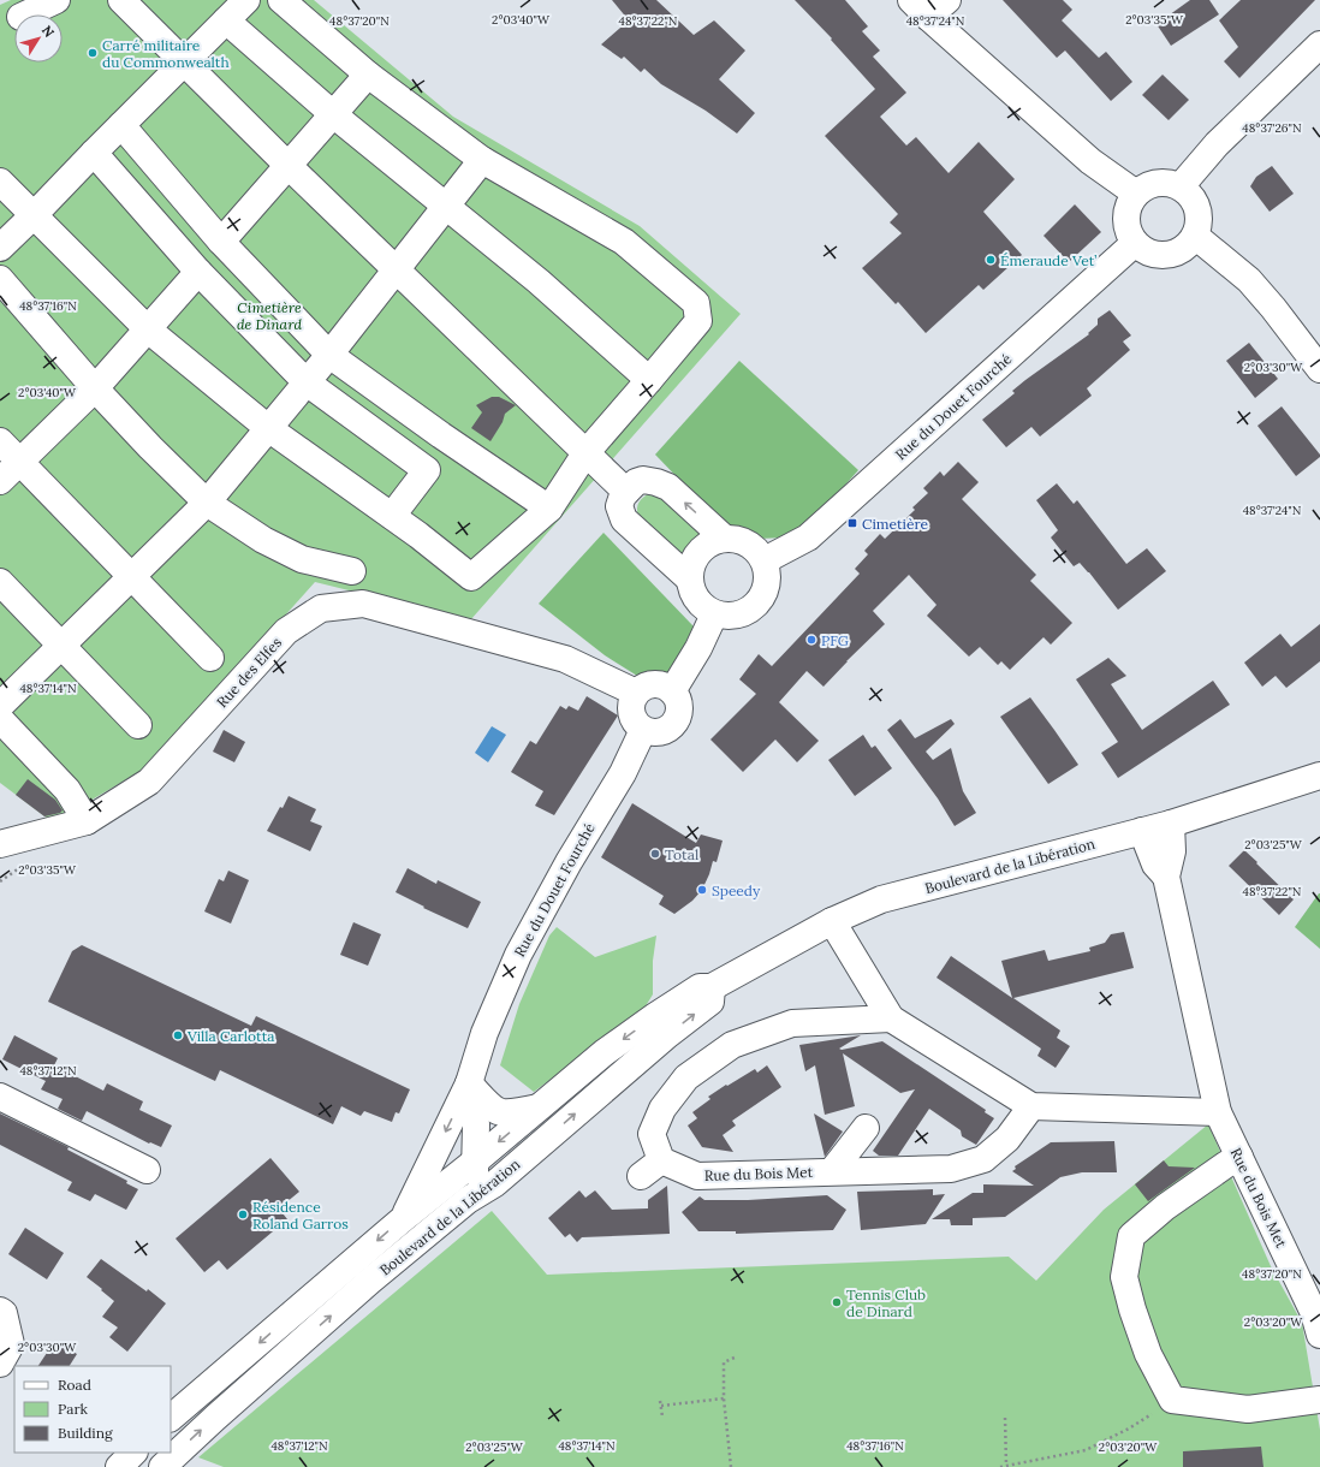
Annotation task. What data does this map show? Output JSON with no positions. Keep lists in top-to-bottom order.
{
  "streets": {
    "main road": [
      "Rue du Douet Fourché",
      "Rue des Elfes",
      "Boulevard de la Libération",
      "Rue du Bois Met"
    ]
  },
  "crossings": [
    ["Rue du Douet Fourché", "Rue des Elfes"],
    ["Rue du Douet Fourché", "Boulevard de la Libération"],
    ["Boulevard de la Libération", "Rue du Bois Met"]
  ],
  "parks": ["Cimetière de Dinard"],
  "places": {
    "other": [
      "Carré militaire du Commonwealth",
      "Émeraude Vet’",
      "PFG",
      "Total",
      "Speedy",
      "Villa Carlotta",
      "Résidence Roland Garros",
      "Tennis Club de Dinard"
    ],
    "transit": ["Cimetière"]
  },
  "legend": ["Road", "Park", "Building"],
  "north": "top right",
  "coordinates": [
    "2°03'40\"W",
    "2°03'35\"W",
    "48°37'20\"N",
    "48°37'22\"N",
    "48°37'24\"N",
    "48°37'26\"N",
    "48°37'16\"N",
    "2°03'30\"W",
    "48°37'14\"N",
    "2°03'25\"W",
    "48°37'12\"N",
    "2°03'20\"W"
  ]
}
